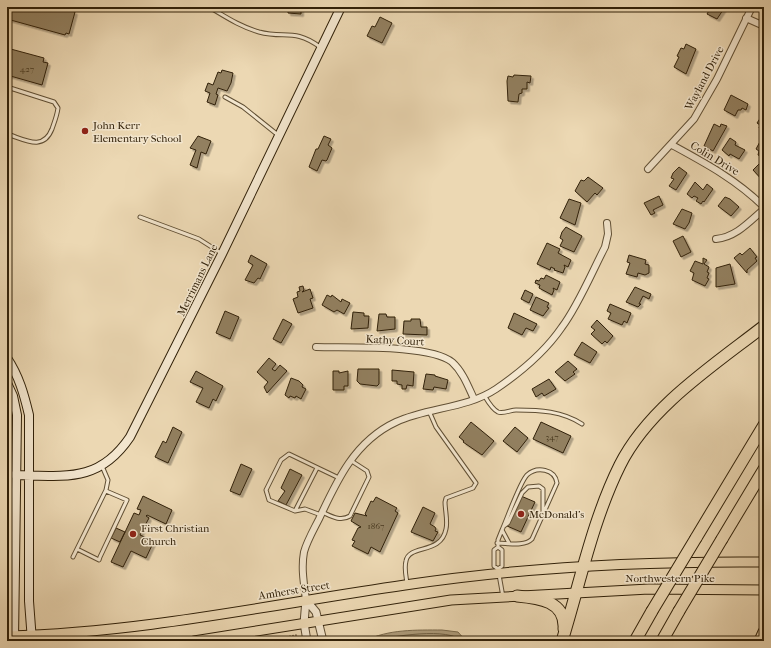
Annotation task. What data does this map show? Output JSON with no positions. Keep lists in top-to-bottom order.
{
  "streets": {
    "main road": ["Merrimans Lane", "Northwestern Pike", "Amherst Street"],
    "street": ["Wayland Drive", "Colin Drive", "Kathy Court"]
  },
  "crossings": [
    ["Wayland Drive", "Colin Drive"],
    ["Northwestern Pike", "Amherst Street"]
  ],
  "places": ["John Kerr Elementary School", "McDonald's", "First Christian Church"],
  "house_numbers": ["427", "347", "1867"]
}
